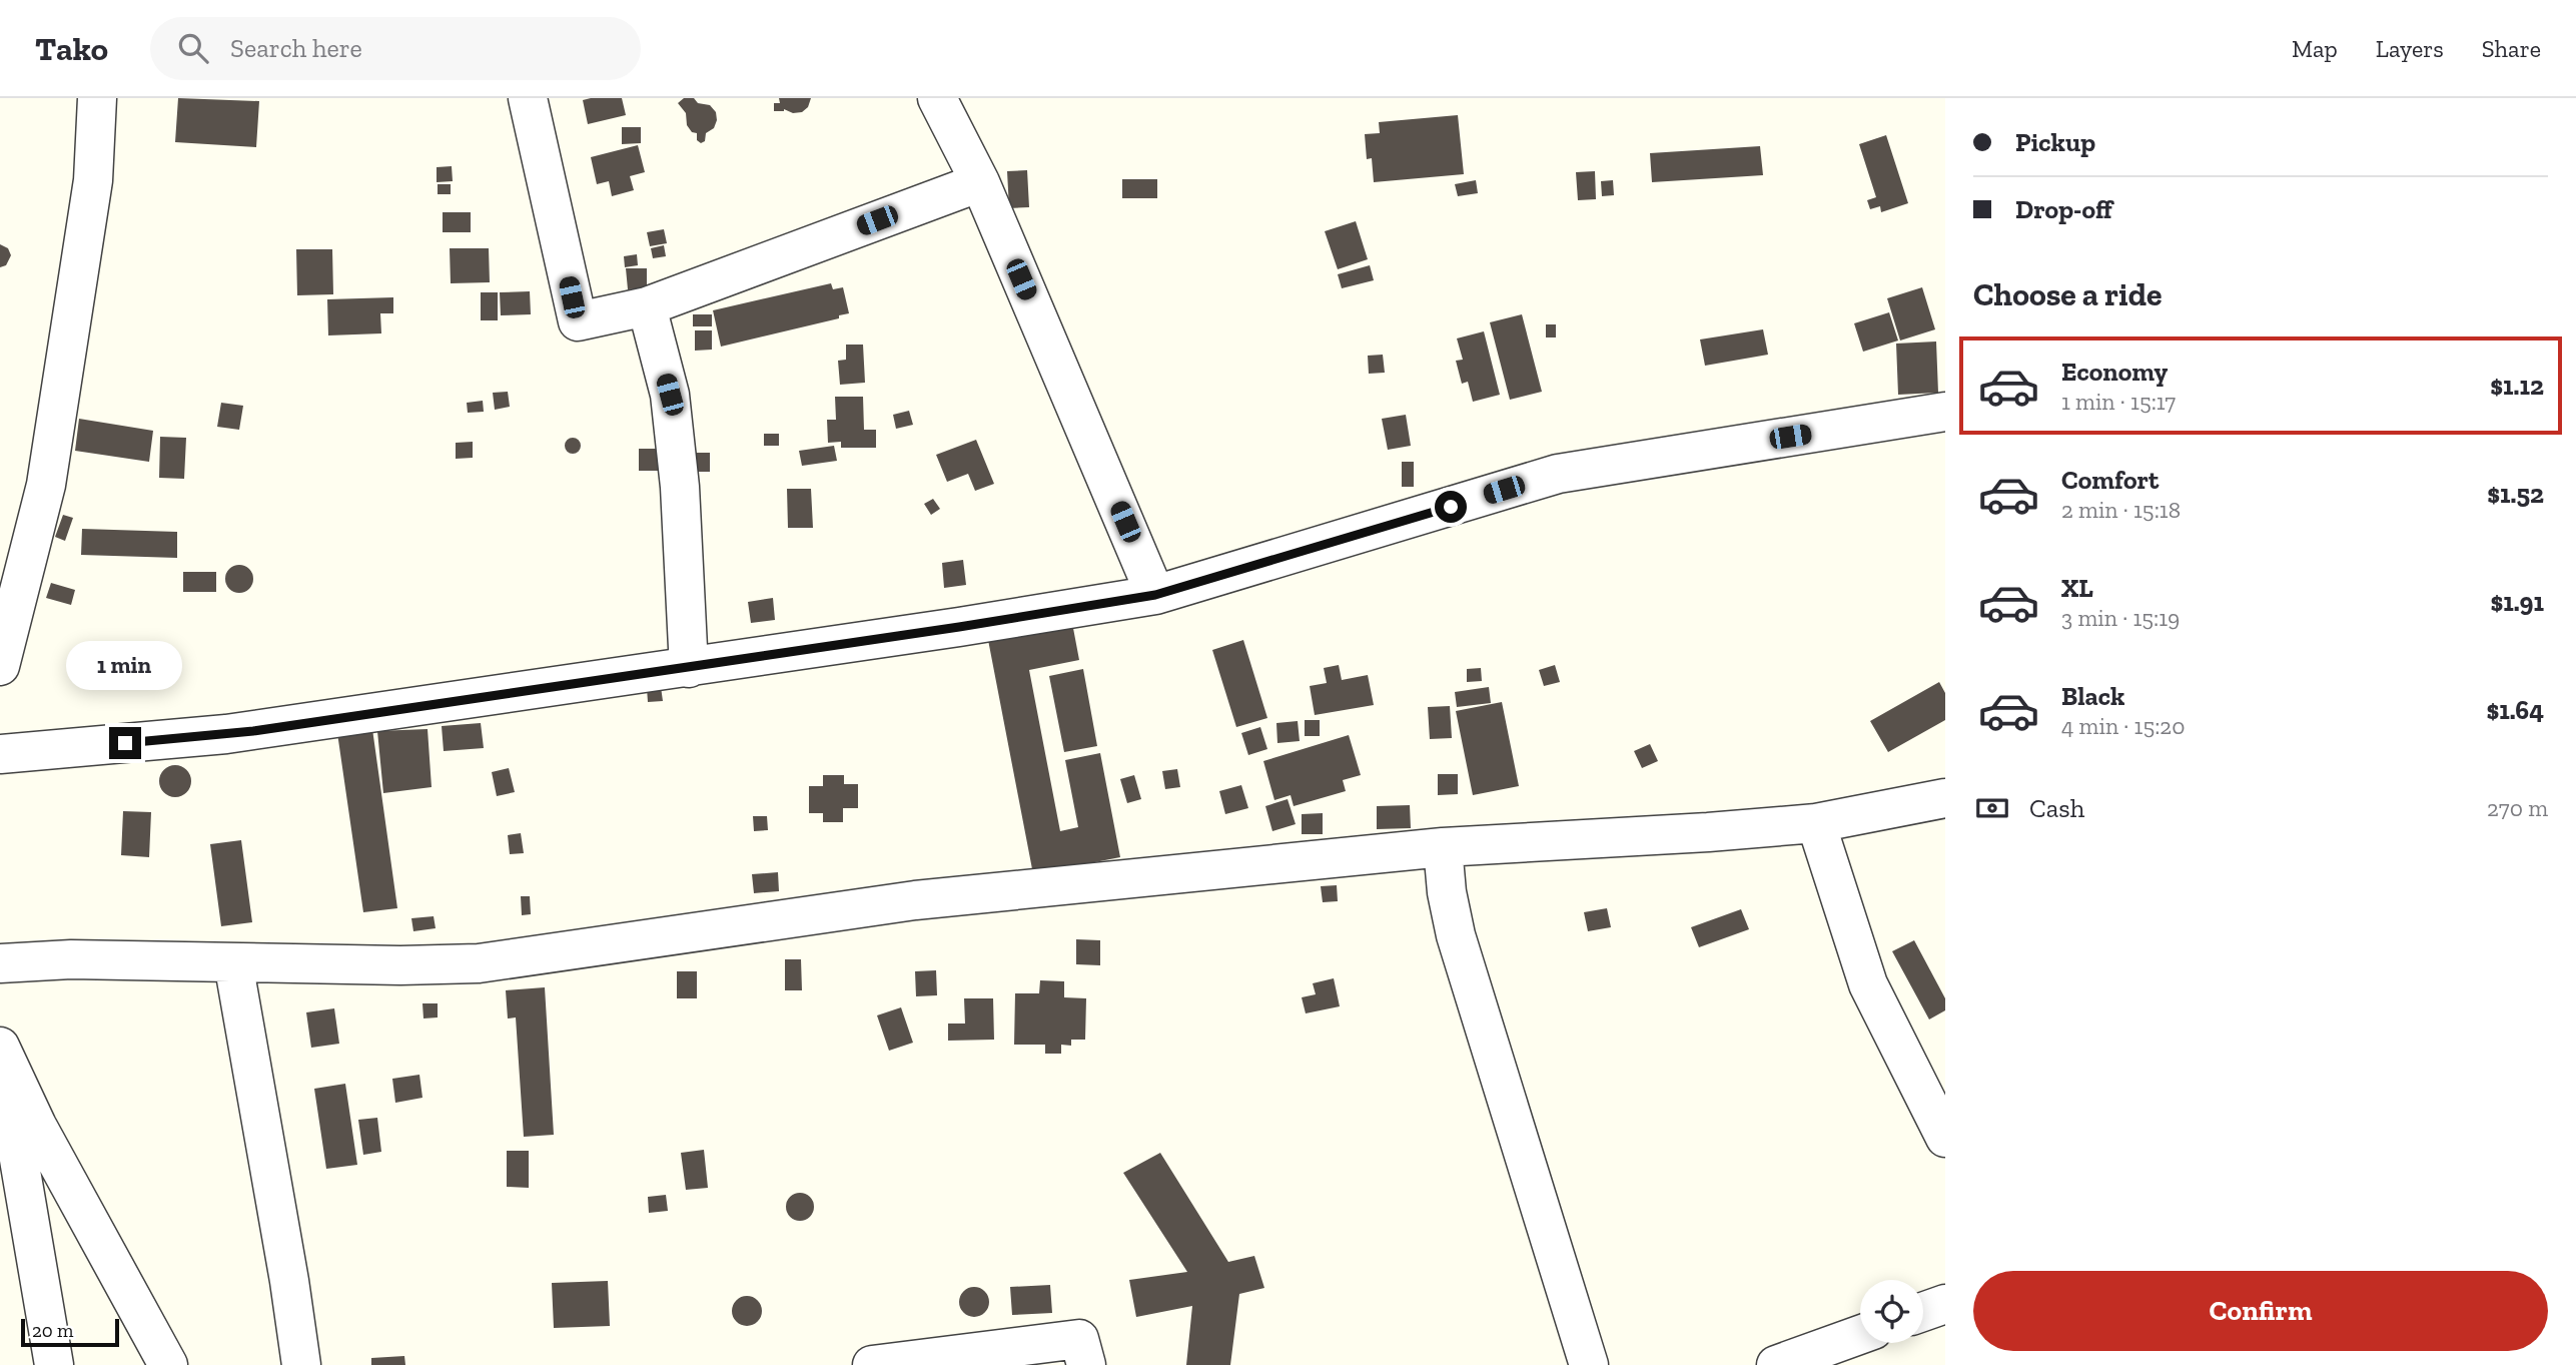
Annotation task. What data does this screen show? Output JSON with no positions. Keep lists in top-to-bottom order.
{
  "scale_bar": "20 m",
  "page": {
    "header": "Tako",
    "search": "Search here",
    "nav": ["Map", "Layers", "Share"],
    "banner": ["Pickup", "Drop-off"],
    "heading": "Choose a ride",
    "list": [
      {
        "name": "Economy",
        "note": "1 min · 15:17",
        "value": "$1.12"
      },
      {
        "name": "Comfort",
        "note": "2 min · 15:18",
        "value": "$1.52"
      },
      {
        "name": "XL",
        "note": "3 min · 15:19",
        "value": "$1.91"
      },
      {
        "name": "Black",
        "note": "4 min · 15:20",
        "value": "$1.64"
      }
    ],
    "bubble": "1 min",
    "pay": ["Cash", "270 m"],
    "buttons": "Confirm",
    "scale": "20 m"
  }
}
